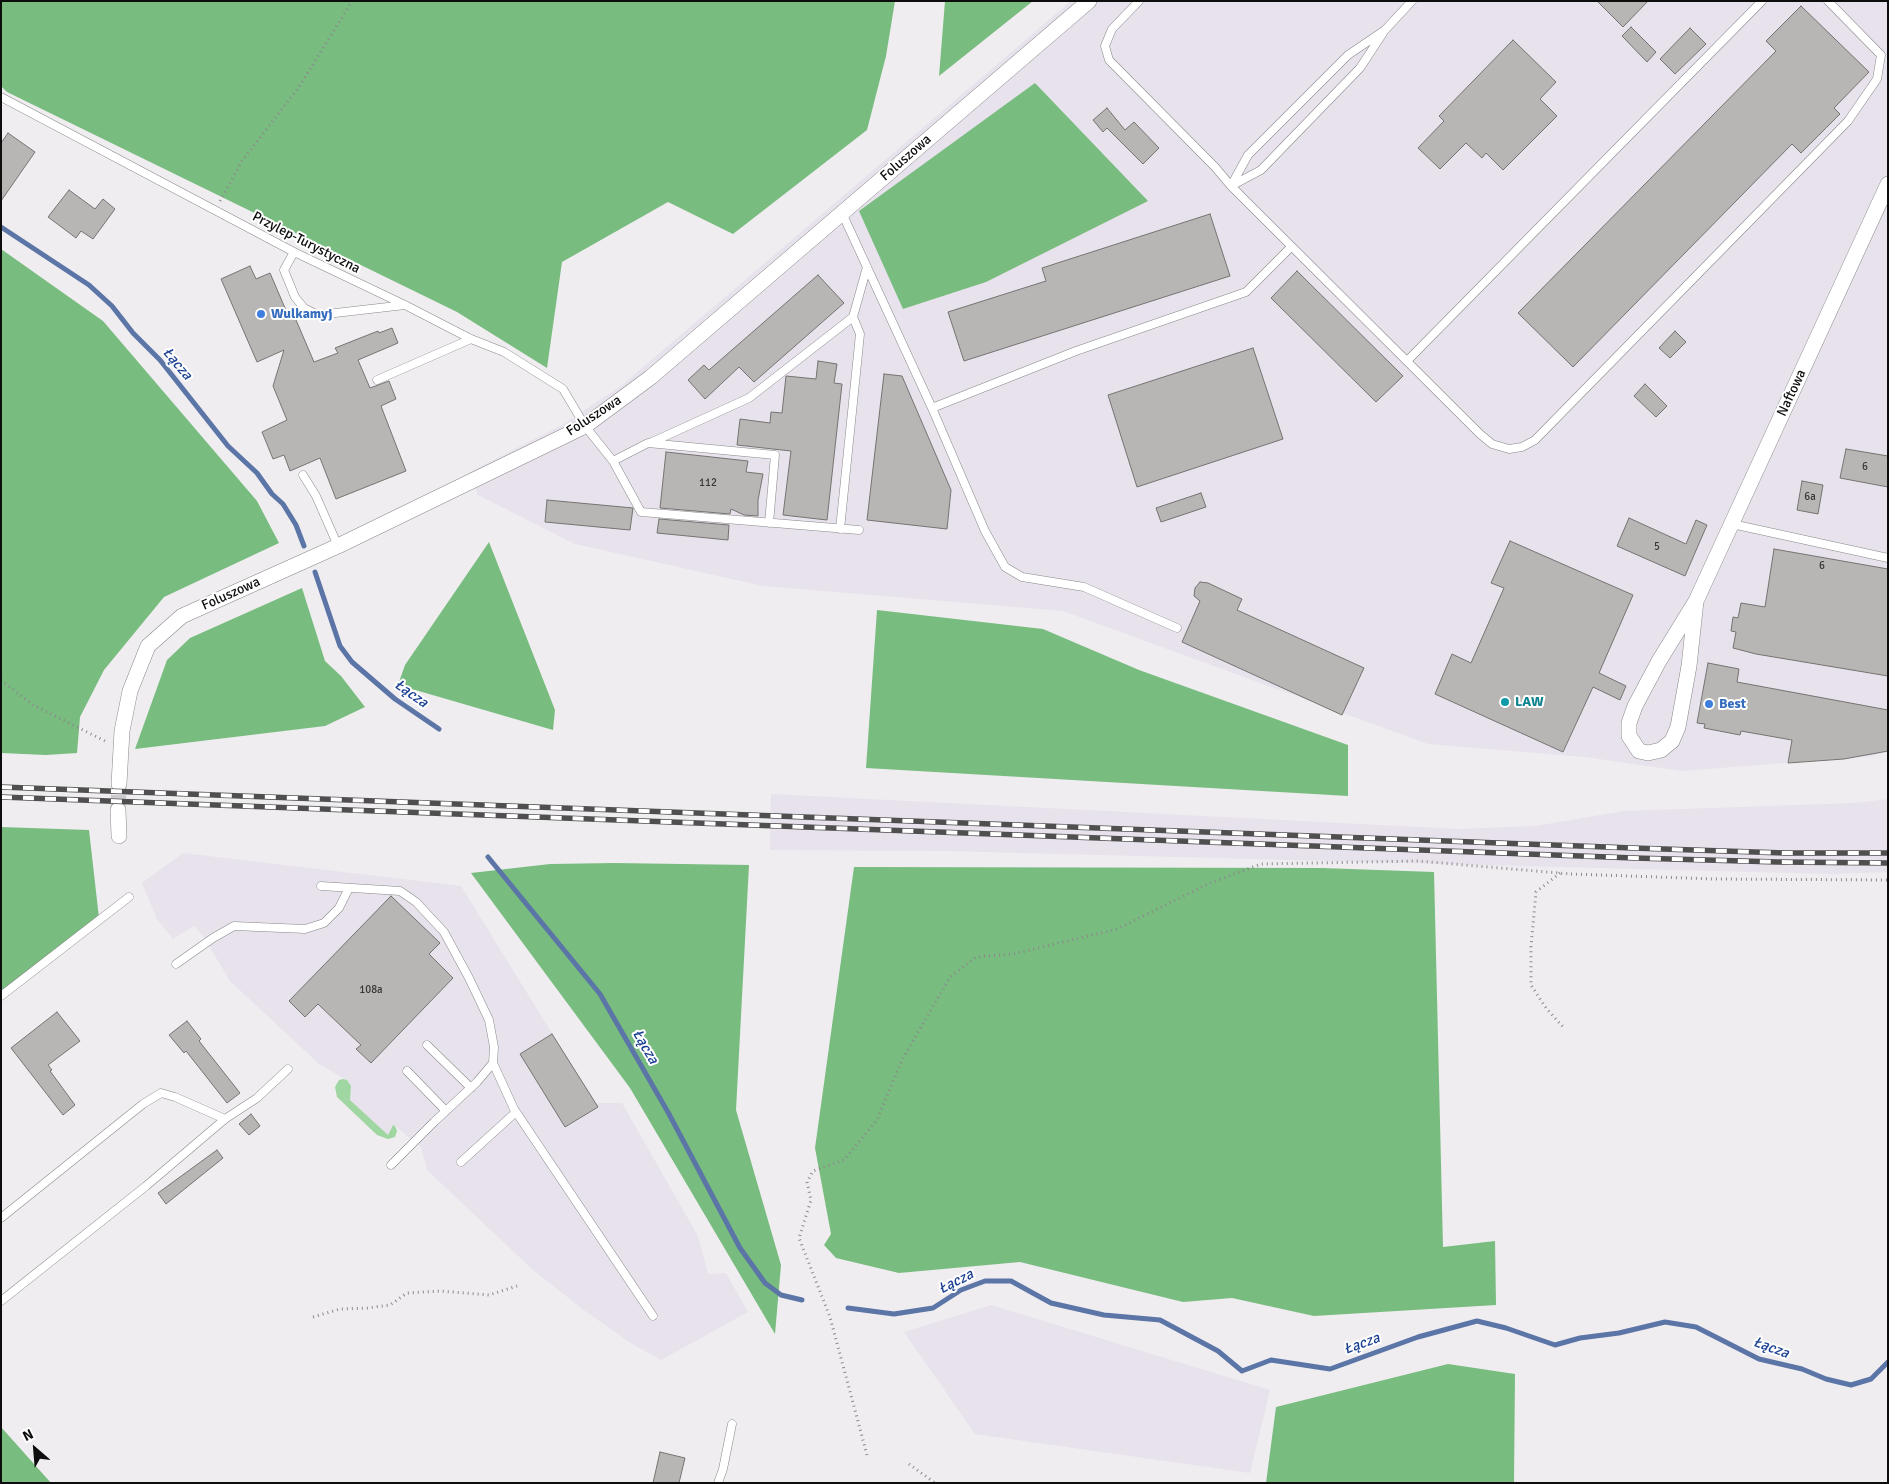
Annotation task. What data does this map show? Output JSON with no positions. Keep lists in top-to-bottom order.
{
  "streets": {
    "street": ["Foluszowa", "Naftowa"],
    "lane": ["Przylep-Turystyczna"]
  },
  "crossings": [
    ["Foluszowa", "Przylep-Turystyczna"]
  ],
  "water": ["Łącza"],
  "places": ["Wulkamyj", "LAW", "Best"],
  "house_numbers": [
    "6",
    "112",
    "6a",
    "5",
    "6",
    "108a"
  ],
  "north": "top left"
}
